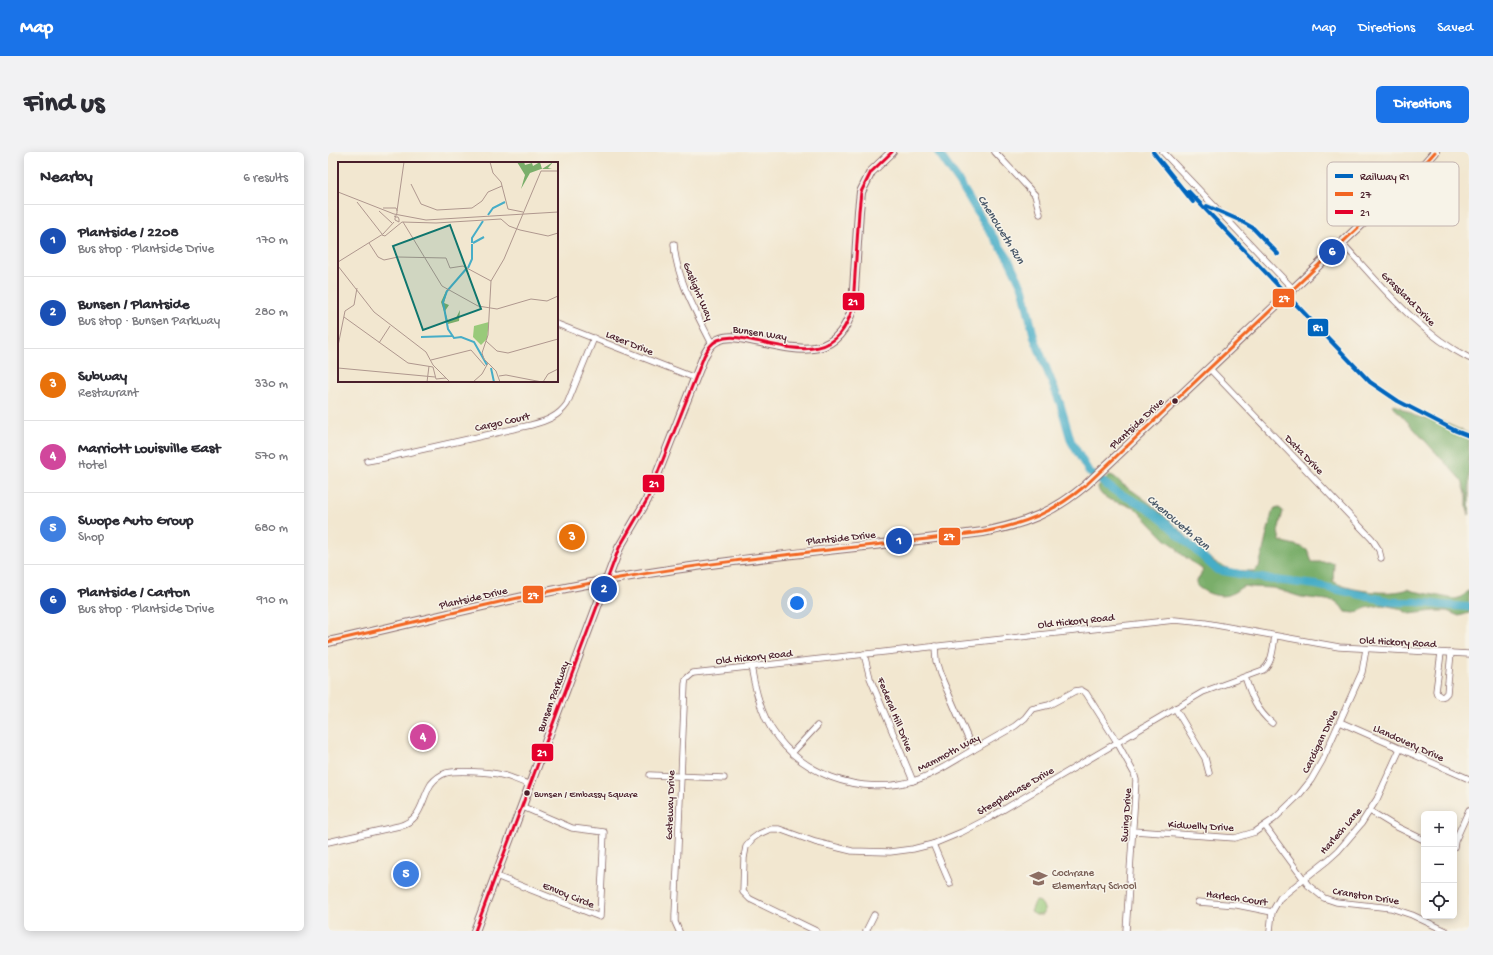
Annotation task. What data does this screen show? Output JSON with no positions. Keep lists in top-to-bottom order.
{
  "streets": {
    "street": [
      "Gaslight Way",
      "Grassland Drive",
      "Bunsen Way",
      "Laser Drive",
      "Cargo Court",
      "Plantside Drive",
      "Data Drive",
      "Old Hickory Road",
      "Bunsen Parkway",
      "Federal Hill Drive",
      "Cardigan Drive",
      "Llandovery Drive",
      "Mammoth Way",
      "Steeplechase Drive",
      "Gateway Drive",
      "Swing Drive",
      "Kidwelly Drive",
      "Harlech Lane",
      "Envoy Circle",
      "Cranston Drive",
      "Harlech Court"
    ]
  },
  "crossings": [
    ["Gaslight Way", "Bunsen Way"],
    ["Grassland Drive", "Plantside Drive"],
    ["Laser Drive", "Cargo Court"],
    ["Plantside Drive", "Data Drive"],
    ["Plantside Drive", "Bunsen Parkway"],
    ["Old Hickory Road", "Federal Hill Drive"],
    ["Old Hickory Road", "Cardigan Drive"],
    ["Old Hickory Road", "Mammoth Way"],
    ["Old Hickory Road", "Steeplechase Drive"],
    ["Old Hickory Road", "Gateway Drive"],
    ["Bunsen Parkway", "Envoy Circle"],
    ["Federal Hill Drive", "Mammoth Way"],
    ["Cardigan Drive", "Llandovery Drive"],
    ["Cardigan Drive", "Kidwelly Drive"],
    ["Cardigan Drive", "Cranston Drive"],
    ["Llandovery Drive", "Harlech Lane"],
    ["Mammoth Way", "Swing Drive"],
    ["Steeplechase Drive", "Swing Drive"],
    ["Swing Drive", "Kidwelly Drive"],
    ["Kidwelly Drive", "Cranston Drive"],
    ["Harlech Lane", "Cranston Drive"],
    ["Harlech Lane", "Harlech Court"]
  ],
  "water": ["Chenoweth Run"],
  "places": {
    "other": ["Bunsen / Embassy Square"],
    "school or university": ["Cochrane Elementary School"]
  },
  "lines": ["rail line R1", "transit line 27", "transit line 21"],
  "legend": ["Railway R1", "27", "21"],
  "page": {
    "header": "Map",
    "nav": ["Map", "Directions", "Saved"],
    "buttons": "Directions",
    "title": "Find us",
    "heading": ["Nearby", "6 results"],
    "list": [
      {
        "mark": "1",
        "name": "Plantside / 2208",
        "note": "Bus stop · Plantside Drive",
        "value": "170 m"
      },
      {
        "mark": "2",
        "name": "Bunsen / Plantside",
        "note": "Bus stop · Bunsen Parkway",
        "value": "280 m"
      },
      {
        "mark": "3",
        "name": "Subway",
        "note": "Restaurant",
        "value": "330 m"
      },
      {
        "mark": "4",
        "name": "Marriott Louisville East",
        "note": "Hotel",
        "value": "570 m"
      },
      {
        "mark": "5",
        "name": "Swope Auto Group",
        "note": "Shop",
        "value": "680 m"
      },
      {
        "mark": "6",
        "name": "Plantside / Carton",
        "note": "Bus stop · Plantside Drive",
        "value": "910 m"
      }
    ],
    "pins": [
      "6",
      "3",
      "1",
      "2",
      "4",
      "5"
    ],
    "map_buttons": ["+", "−"]
  }
}
